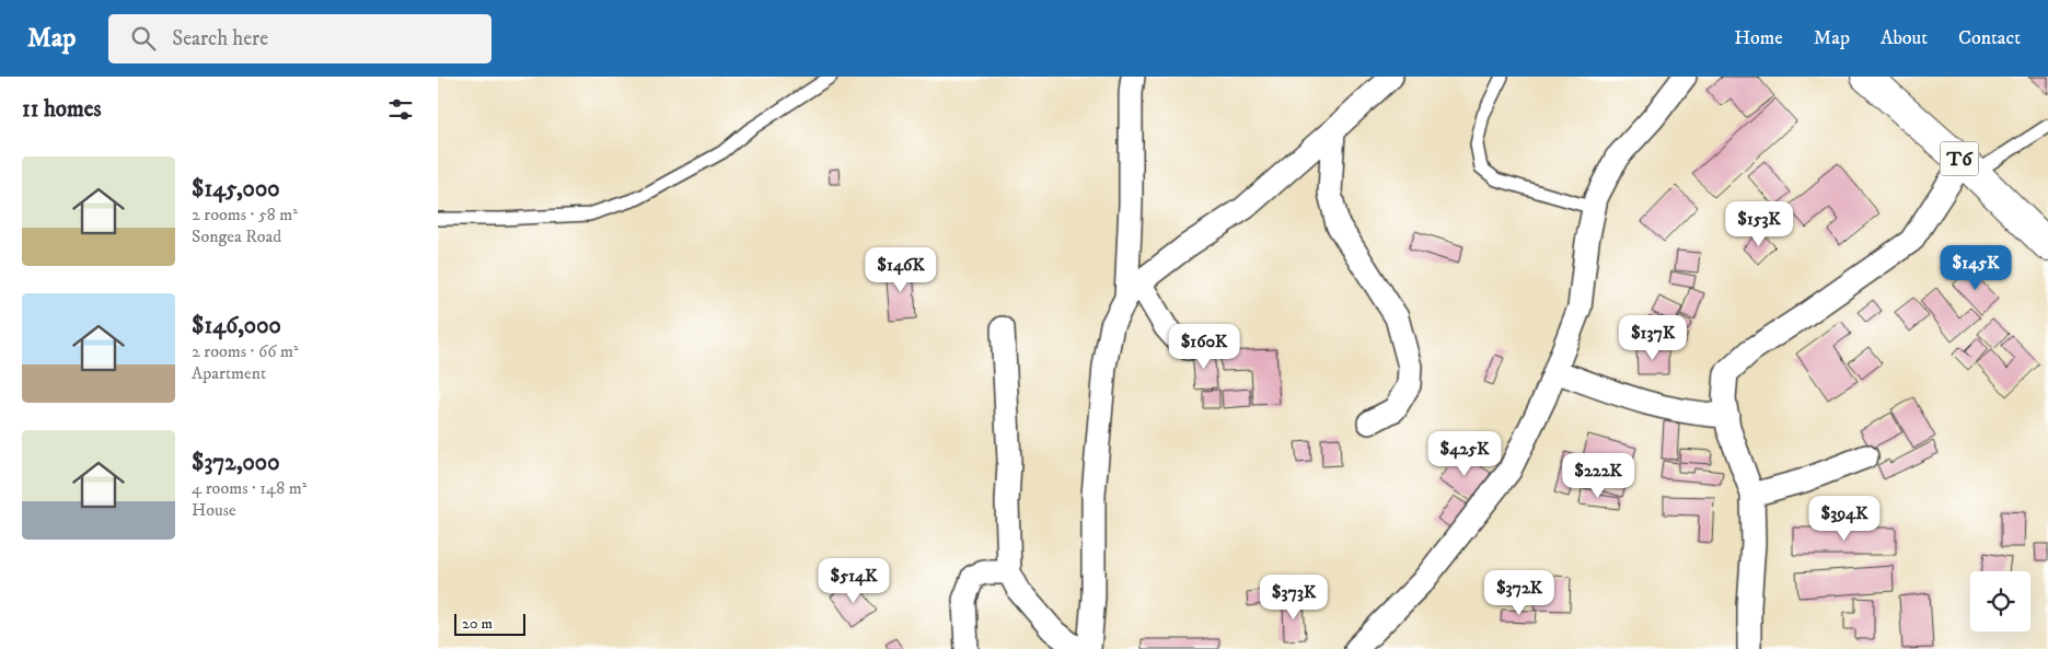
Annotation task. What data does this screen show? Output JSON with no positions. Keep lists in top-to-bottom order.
{
  "streets": {
    "highway": ["T6"]
  },
  "scale_bar": "20 m",
  "page": {
    "header": "Map",
    "search": "Search here",
    "nav": [
      "Home",
      "Map",
      "About",
      "Contact"
    ],
    "heading": "11 homes",
    "list": [
      {
        "name": "$145,000",
        "note": "2 rooms · 58 m² · Songea Road"
      },
      {
        "name": "$146,000",
        "note": "2 rooms · 66 m² · Apartment"
      },
      {
        "name": "$372,000",
        "note": "4 rooms · 148 m² · House"
      }
    ],
    "price": [
      "$153K",
      "$145K",
      "$146K",
      "$137K",
      "$160K",
      "$425K",
      "$222K",
      "$394K",
      "$514K",
      "$372K",
      "$373K"
    ],
    "scale": "20 m"
  }
}
